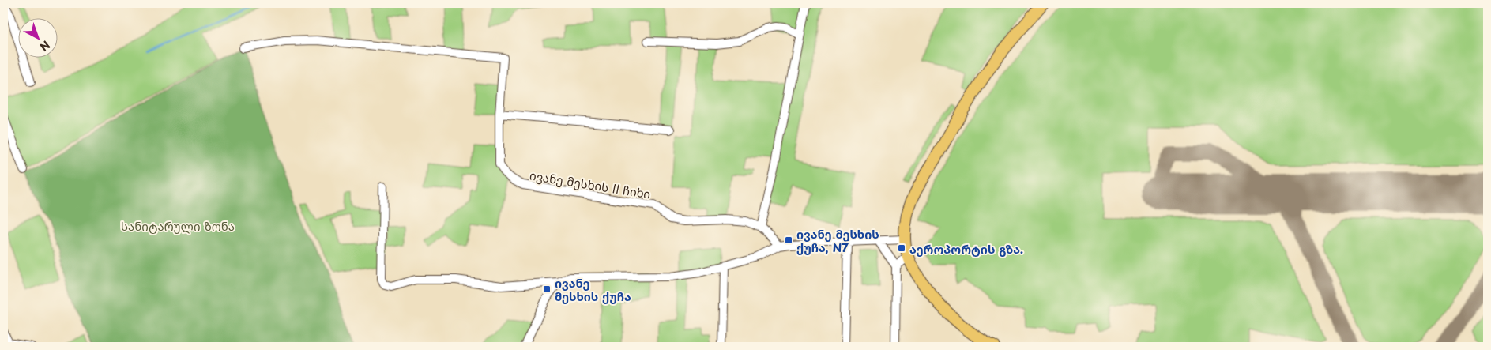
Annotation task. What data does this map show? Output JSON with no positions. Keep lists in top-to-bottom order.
{
  "streets": {
    "street": ["ივანე მესხის II ჩიხი"]
  },
  "parks": ["სანიტარული ზონა"],
  "places": {
    "transit": ["ივანე მესხის ქუჩა, N7", "აეროპორტის გზა.", "ივანე მესხის ქუჩა"]
  },
  "north": "bottom right"
}
